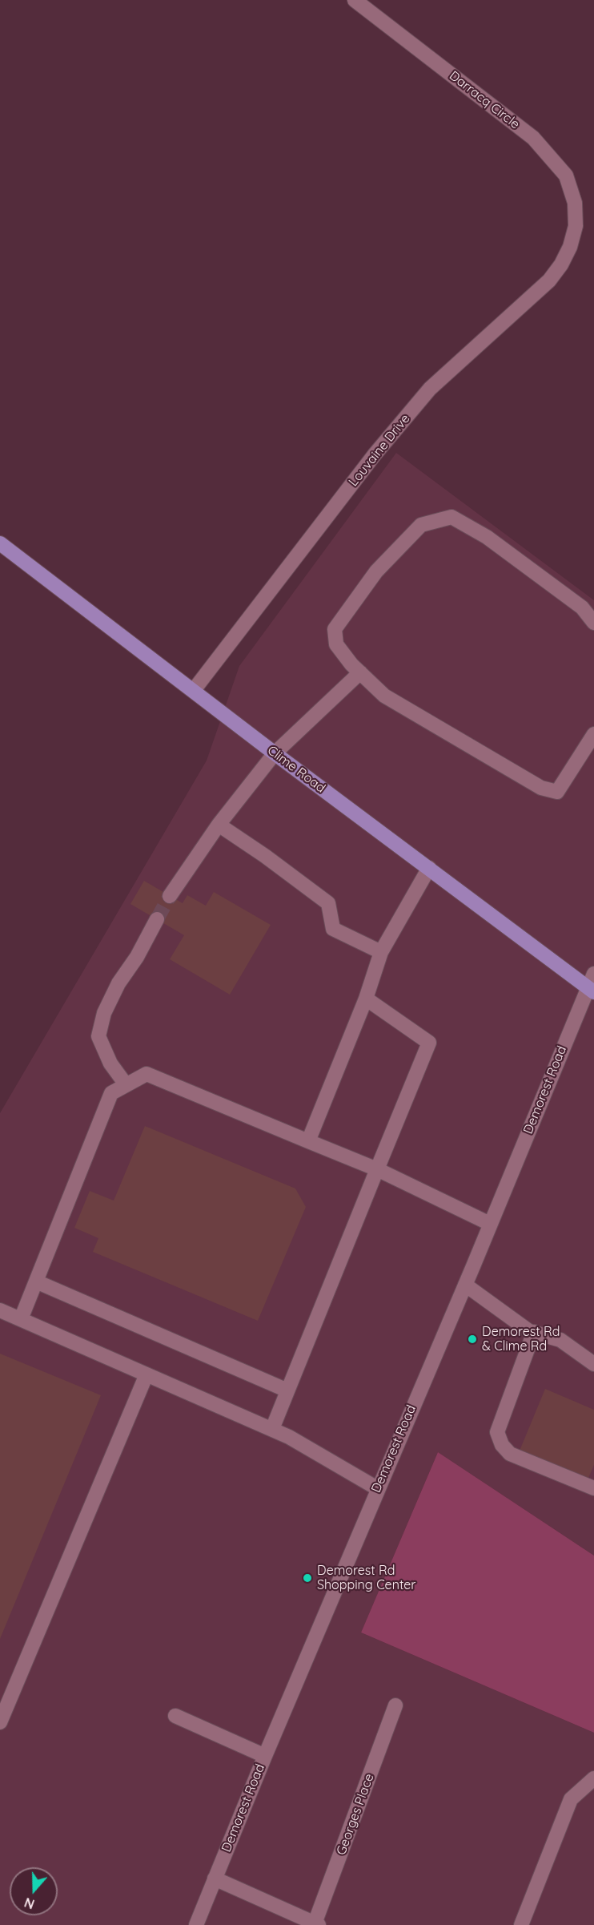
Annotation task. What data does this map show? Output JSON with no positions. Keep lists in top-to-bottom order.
{
  "streets": {
    "main road": ["Clime Road"],
    "street": [
      "Darracq Circle",
      "Louvaine Drive",
      "Demorest Road",
      "Georges Place"
    ]
  },
  "crossings": [
    ["Darracq Circle", "Louvaine Drive"],
    ["Louvaine Drive", "Clime Road"],
    ["Clime Road", "Demorest Road"]
  ],
  "places": ["Demorest Rd & Clime Rd", "Demorest Rd Shopping Center"],
  "north": "bottom"
}
